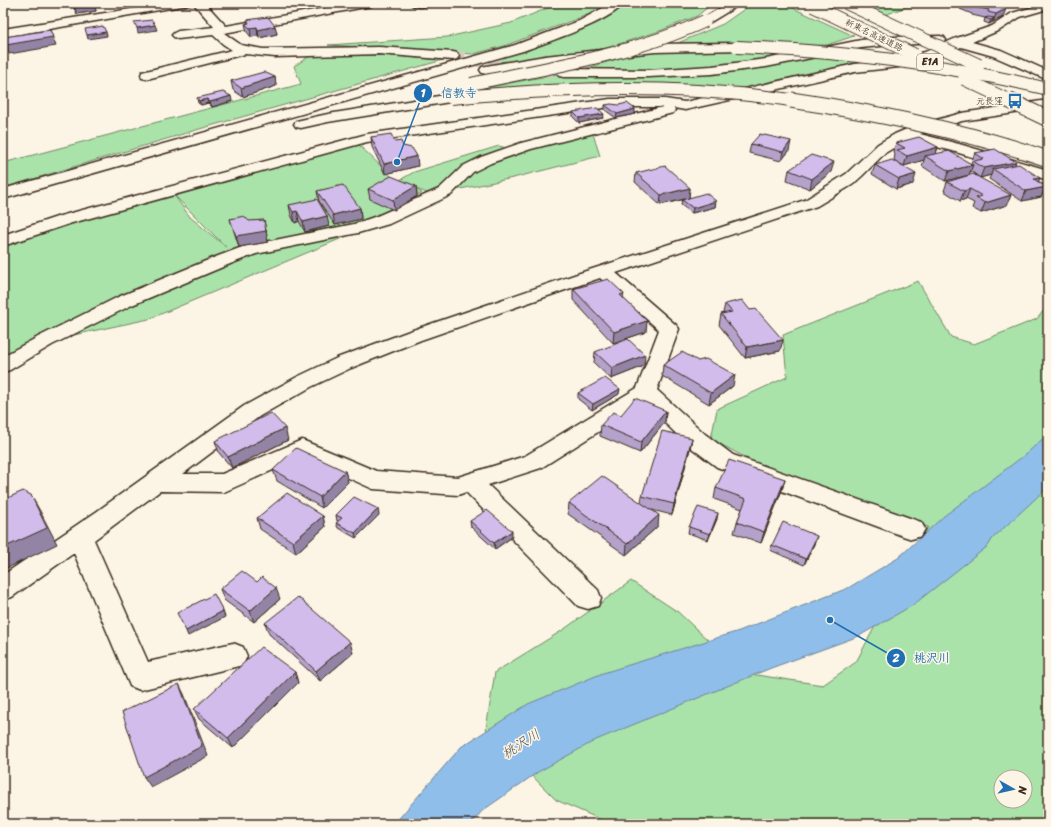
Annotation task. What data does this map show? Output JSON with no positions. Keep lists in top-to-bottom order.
{
  "streets": {
    "main road": ["新東名高速道路", "E1A"]
  },
  "water": ["桃沢川"],
  "places": {
    "bus stop": ["元長窪"],
    "other": ["信教寺", "桃沢川"]
  },
  "north": "right"
}
